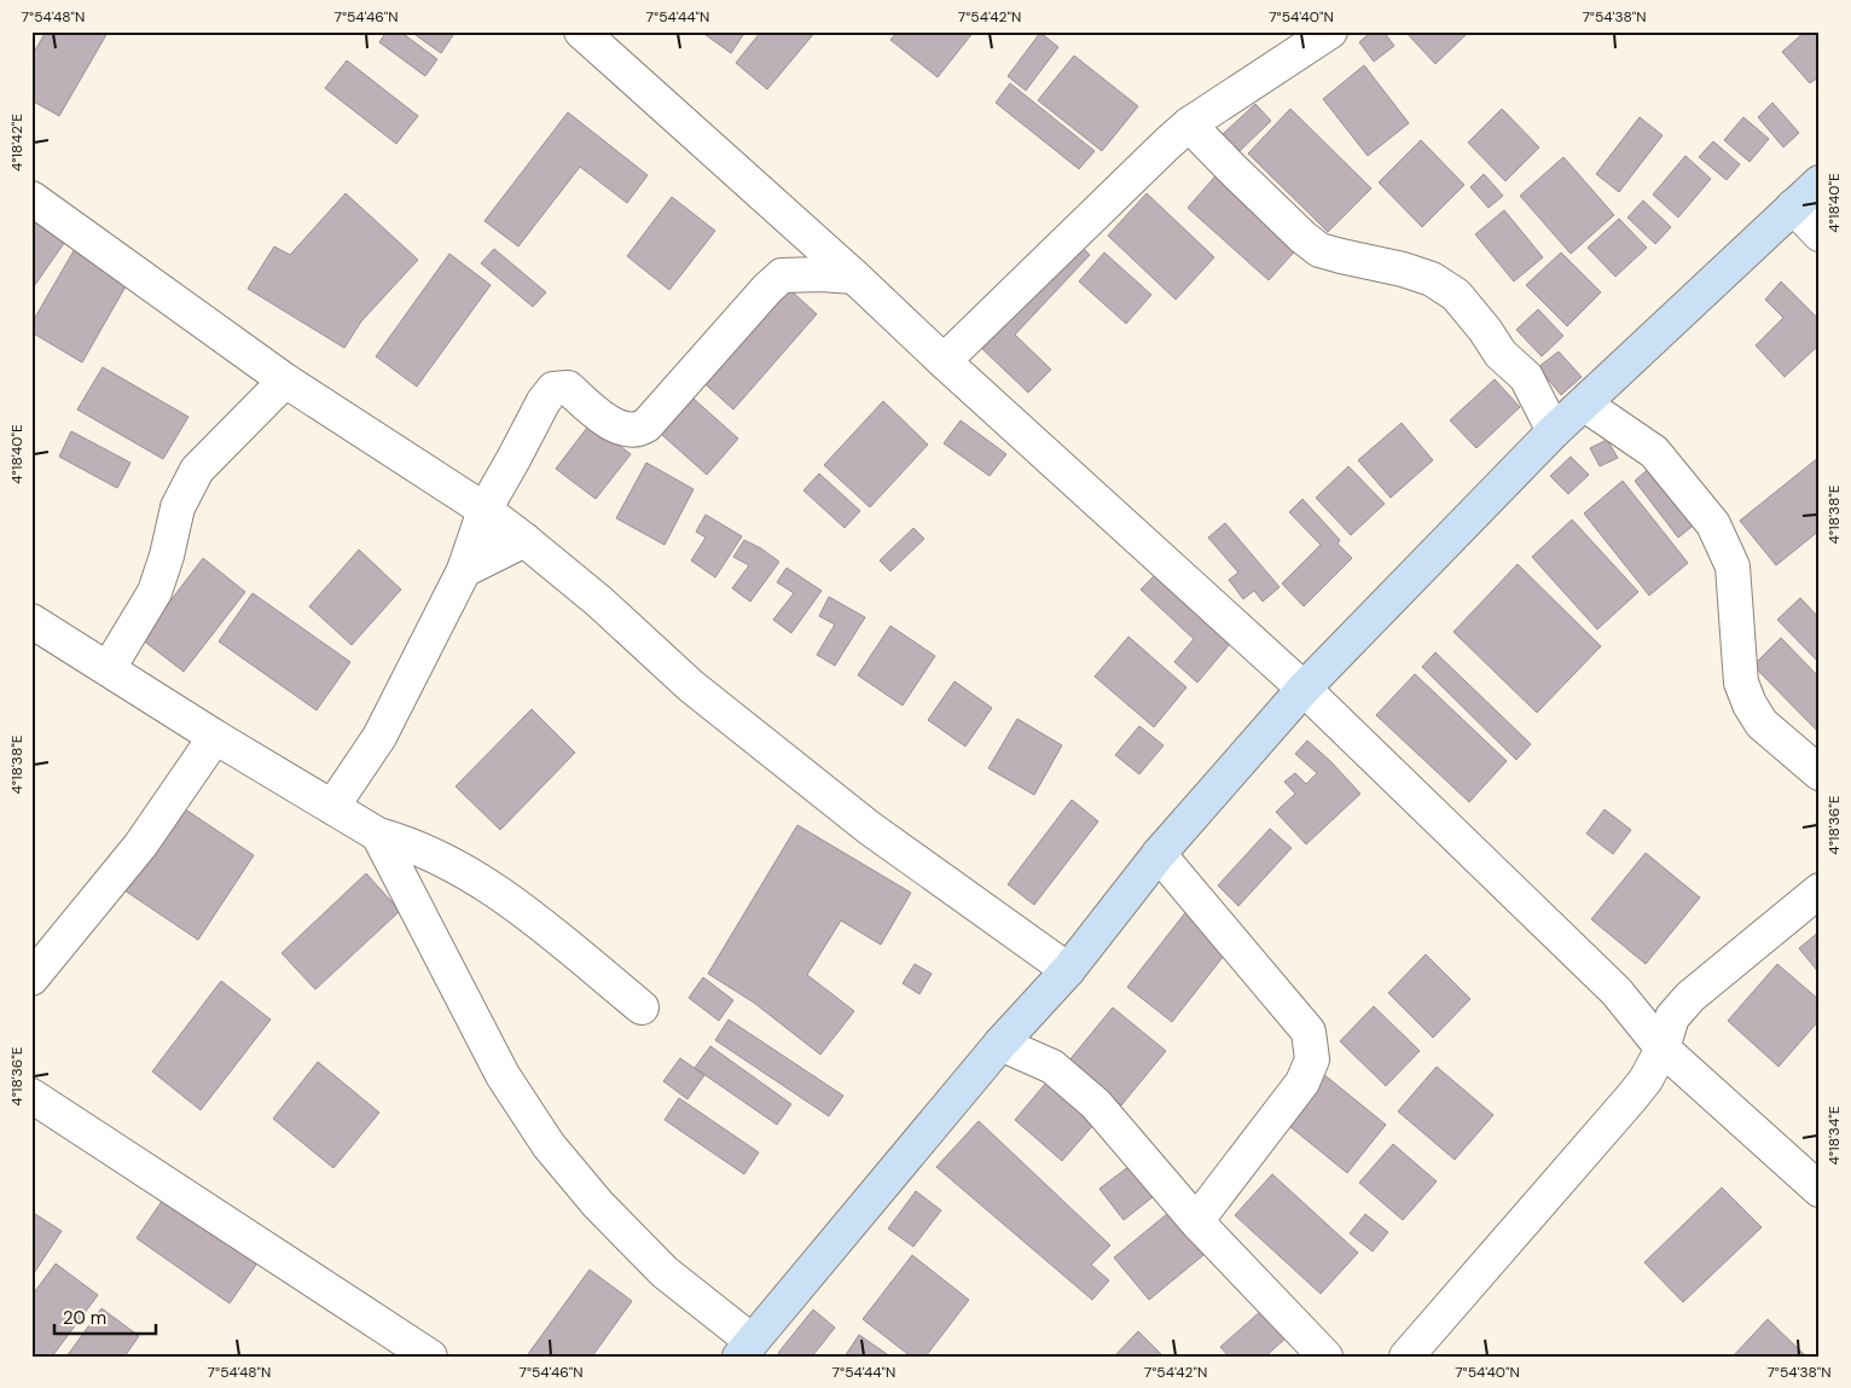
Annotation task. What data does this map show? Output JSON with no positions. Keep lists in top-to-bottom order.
{
  "scale_bar": "20 m",
  "coordinates": [
    "7°54'48\"N",
    "7°54'46\"N",
    "7°54'44\"N",
    "7°54'42\"N",
    "7°54'40\"N",
    "7°54'38\"N",
    "4°18'42\"E",
    "4°18'40\"E",
    "4°18'38\"E",
    "4°18'36\"E",
    "4°18'34\"E"
  ]
}
